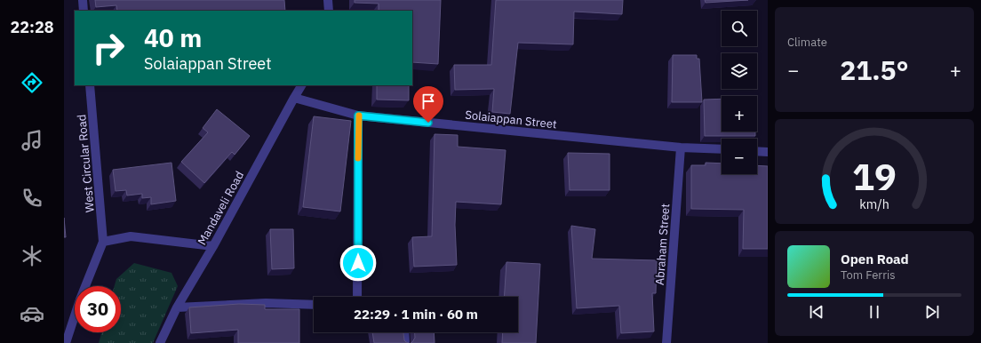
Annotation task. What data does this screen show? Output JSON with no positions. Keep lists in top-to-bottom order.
{
  "streets": {
    "street": [
      "Solaiappan Street",
      "West Circular Road",
      "Mandaveli Road",
      "Abraham Street"
    ]
  },
  "crossings": [
    ["Solaiappan Street", "Mandaveli Road"],
    ["Solaiappan Street", "Abraham Street"]
  ],
  "page": {
    "tabs": "22:28",
    "tile": "Climate",
    "map_buttons": ["+", "−"],
    "turn": ["40 m", "Solaiappan Street"],
    "heat": ["−", "21.5°", "+"],
    "song": ["Open Road", "Tom Ferris"],
    "limit": "30",
    "trip": "22:29 · 1 min · 60 m",
    "gauge": ["19", "km/h"]
  }
}
